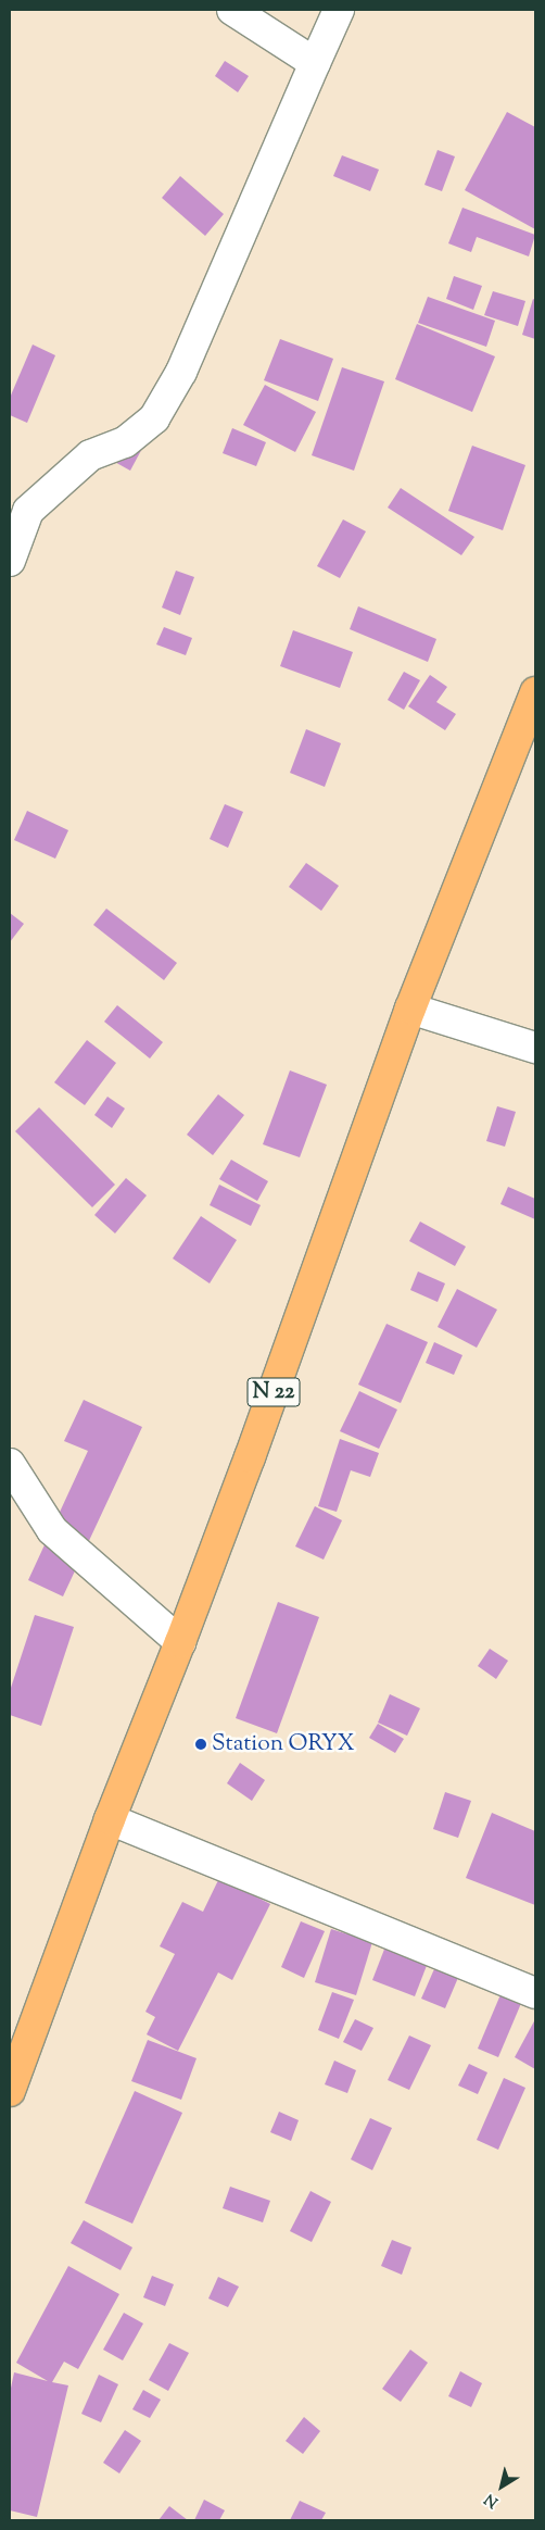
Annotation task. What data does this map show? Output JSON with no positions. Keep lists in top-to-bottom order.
{
  "streets": {
    "main road": ["N 22"]
  },
  "places": ["Station ORYX"],
  "north": "bottom left"
}
